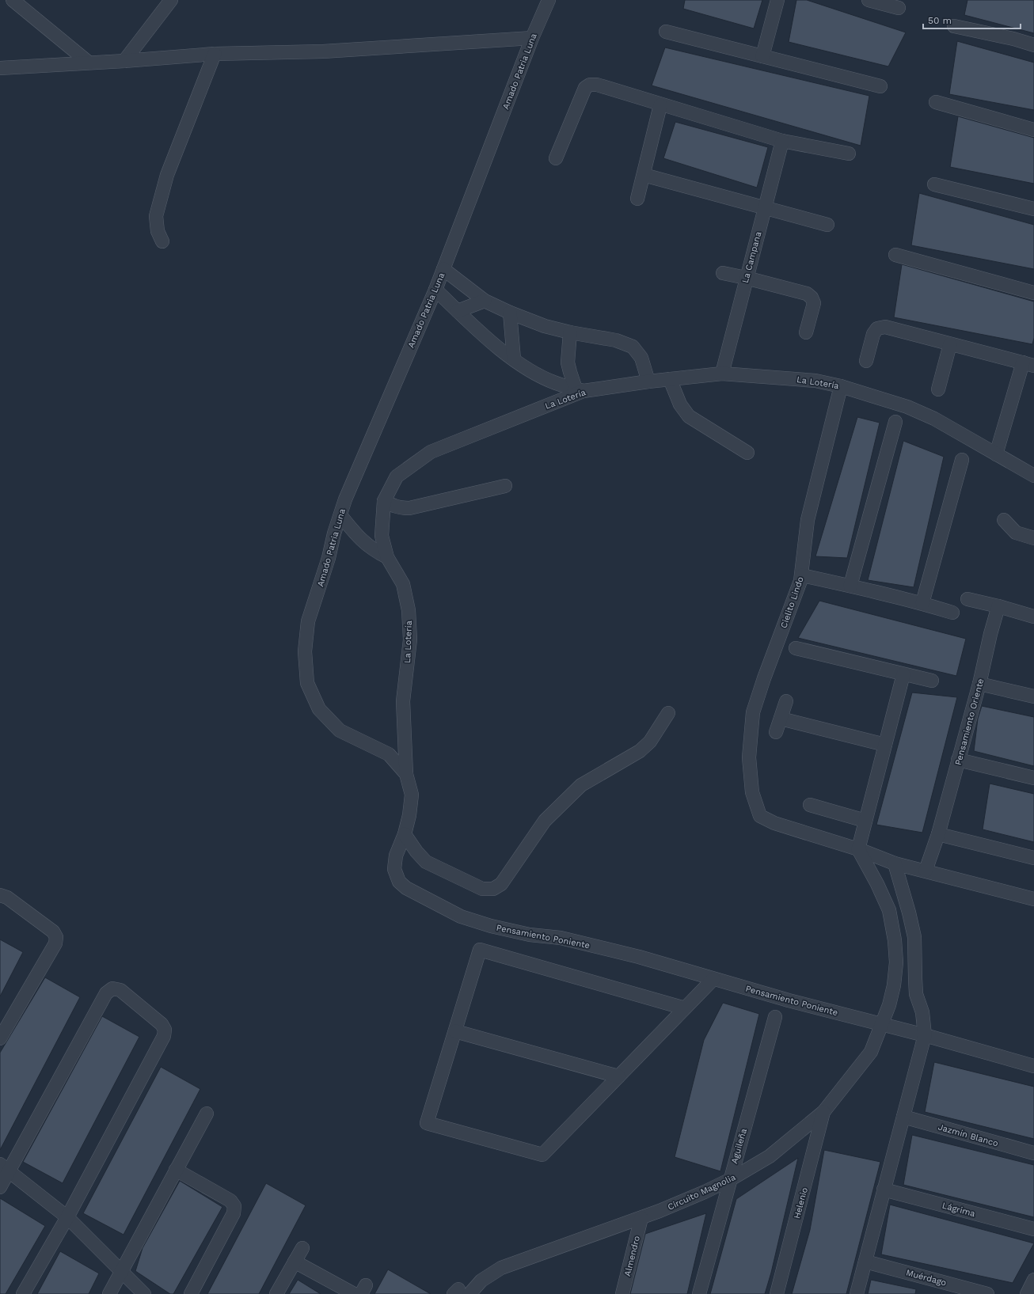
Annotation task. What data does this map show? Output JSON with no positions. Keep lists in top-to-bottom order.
{
  "streets": {
    "street": [
      "Amado Patria Luna",
      "La Campana",
      "La Lotería",
      "Cielito Lindo",
      "Pensamiento Oriente",
      "Pensamiento Poniente",
      "Jazmín Blanco",
      "Aguileña",
      "Circuito Magnolia",
      "Helenio",
      "Lágrima",
      "Almendro",
      "Muérdago"
    ]
  },
  "crossings": [
    ["Amado Patria Luna", "Pensamiento Poniente"],
    ["La Campana", "La Lotería"],
    ["La Lotería", "Cielito Lindo"],
    ["La Lotería", "Pensamiento Poniente"],
    ["Cielito Lindo", "Circuito Magnolia"],
    ["Pensamiento Poniente", "Circuito Magnolia"],
    ["Aguileña", "Circuito Magnolia"],
    ["Circuito Magnolia", "Helenio"],
    ["Circuito Magnolia", "Almendro"]
  ],
  "scale_bar": "50 m"
}
